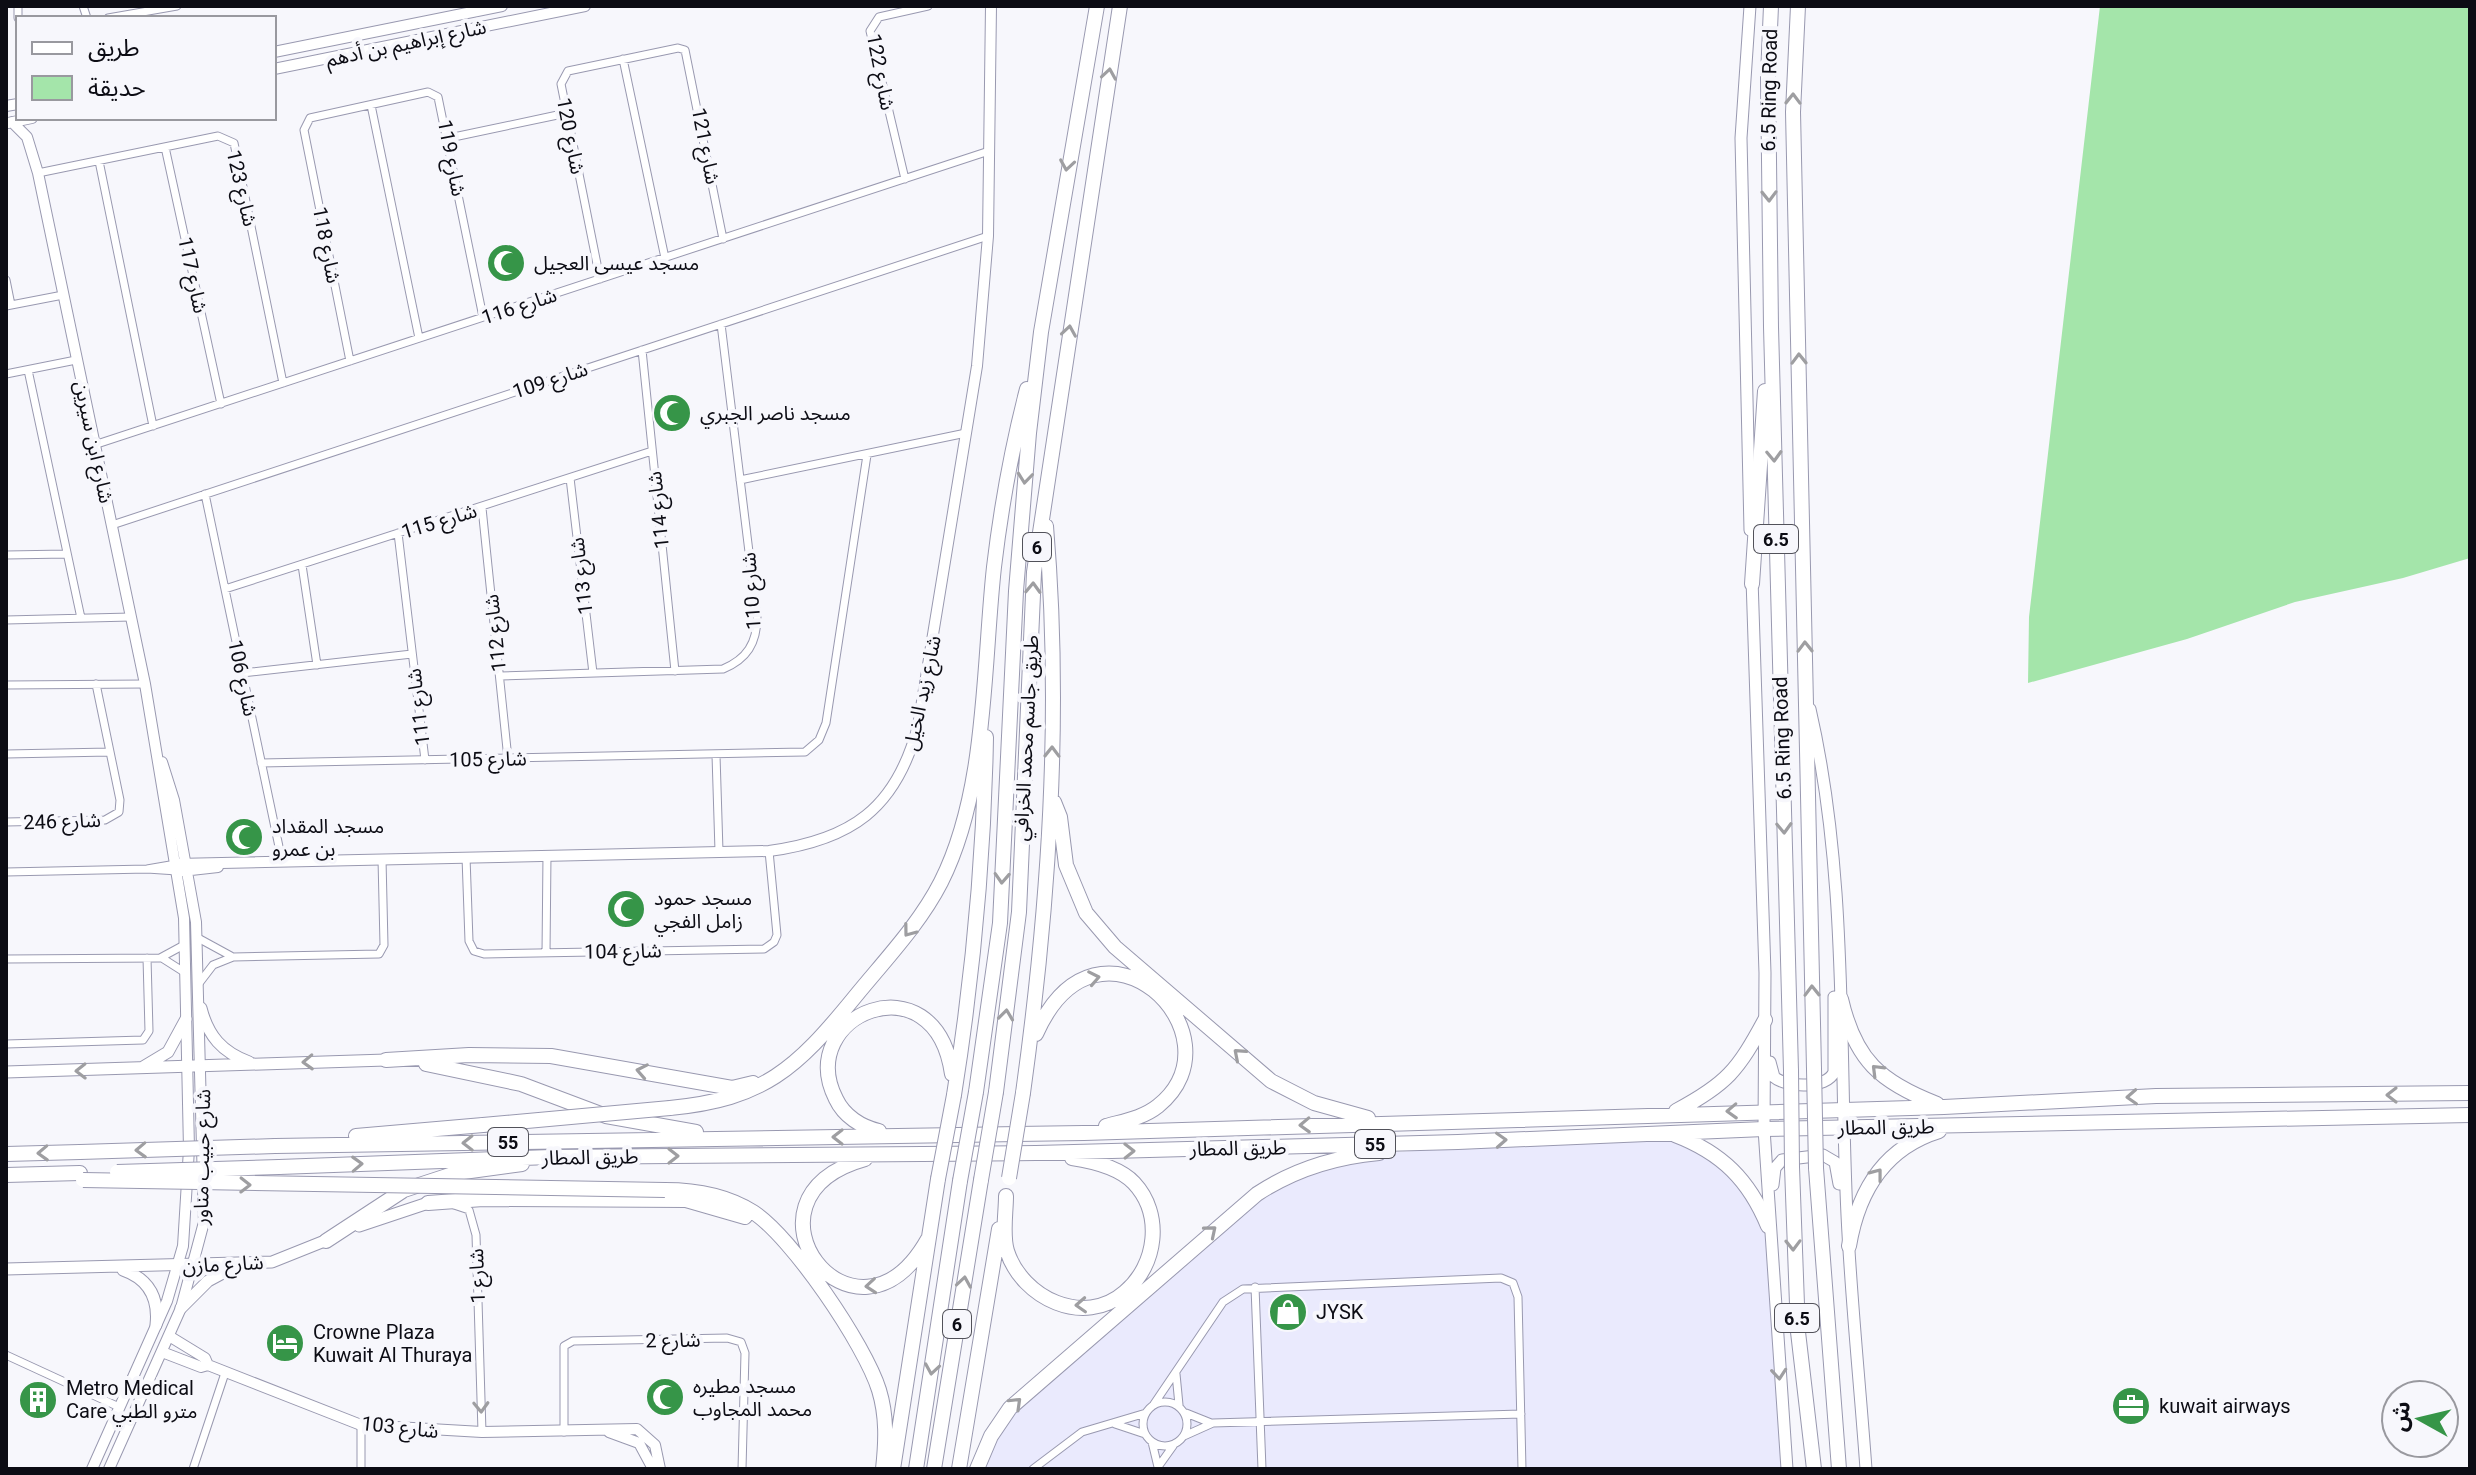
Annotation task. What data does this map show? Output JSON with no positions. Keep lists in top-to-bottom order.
{
  "streets": {
    "highway": [
      "6.5 Ring Road",
      "6.5",
      "6",
      "طريق جاسم محمد الخرافي",
      "طريق المطار",
      "55"
    ],
    "main road": ["شارع مازن"],
    "street": [
      "شارع إبراهيم بن أدهم",
      "شارع 122",
      "شارع 120",
      "شارع 121",
      "شارع 119",
      "شارع 123",
      "شارع 118",
      "شارع 117",
      "شارع 116",
      "شارع 109",
      "شارع ابن سيرين",
      "شارع 114",
      "شارع 115",
      "شارع 113",
      "شارع 110",
      "شارع 112",
      "شارع 106",
      "شارع زيد الخيل",
      "شارع 111",
      "شارع 105",
      "شارع 246",
      "شارع 104",
      "شارع حبيب مناور",
      "شارع 1",
      "شارع 2",
      "شارع 103"
    ]
  },
  "crossings": [
    ["شارع 122", "شارع 116"],
    ["شارع 120", "شارع 121"],
    ["شارع 120", "شارع 116"],
    ["شارع 121", "شارع 116"],
    ["شارع 119", "شارع 118"],
    ["شارع 119", "شارع 116"],
    ["شارع 123", "شارع 117"],
    ["شارع 123", "شارع 116"],
    ["شارع 123", "شارع ابن سيرين"],
    ["شارع 118", "شارع 116"],
    ["شارع 117", "شارع 116"],
    ["شارع 116", "شارع ابن سيرين"],
    ["شارع 116", "شارع زيد الخيل"],
    ["شارع 109", "شارع ابن سيرين"],
    ["شارع 109", "شارع 114"],
    ["شارع 109", "شارع 110"],
    ["شارع 109", "شارع 106"],
    ["شارع 109", "شارع زيد الخيل"],
    ["شارع ابن سيرين", "شارع زيد الخيل"],
    ["شارع ابن سيرين", "شارع حبيب مناور"],
    ["شارع 114", "شارع 115"],
    ["شارع 114", "شارع 110"],
    ["شارع 115", "شارع 113"],
    ["شارع 115", "شارع 112"],
    ["شارع 115", "شارع 106"],
    ["شارع 115", "شارع 111"],
    ["شارع 113", "شارع 110"],
    ["شارع 110", "شارع 112"],
    ["شارع 112", "شارع 105"],
    ["شارع 106", "شارع زيد الخيل"],
    ["شارع 106", "شارع 111"],
    ["شارع 106", "شارع 105"],
    ["شارع زيد الخيل", "شارع 104"],
    ["شارع 111", "شارع 105"],
    ["شارع حبيب مناور", "شارع مازن"],
    ["شارع حبيب مناور", "شارع 103"],
    ["شارع مازن", "شارع 1"],
    ["شارع 1", "شارع 103"],
    ["شارع 2", "شارع 103"]
  ],
  "one_way": ["شارع 1"],
  "places": {
    "mosque": [
      "مسجد عيسى العجيل",
      "مسجد ناصر الجبري",
      "مسجد المقداد بن عمرو",
      "مسجد حمود زامل الفجي",
      "مسجد مطيره محمد المجاوب"
    ],
    "shop": ["JYSK"],
    "hotel": ["Crowne Plaza Kuwait Al Thuraya"],
    "building": ["Metro Medical Care مترو الطبي"],
    "office": ["kuwait airways"]
  },
  "legend": ["طريق", "حديقة"],
  "north": "left"
}
